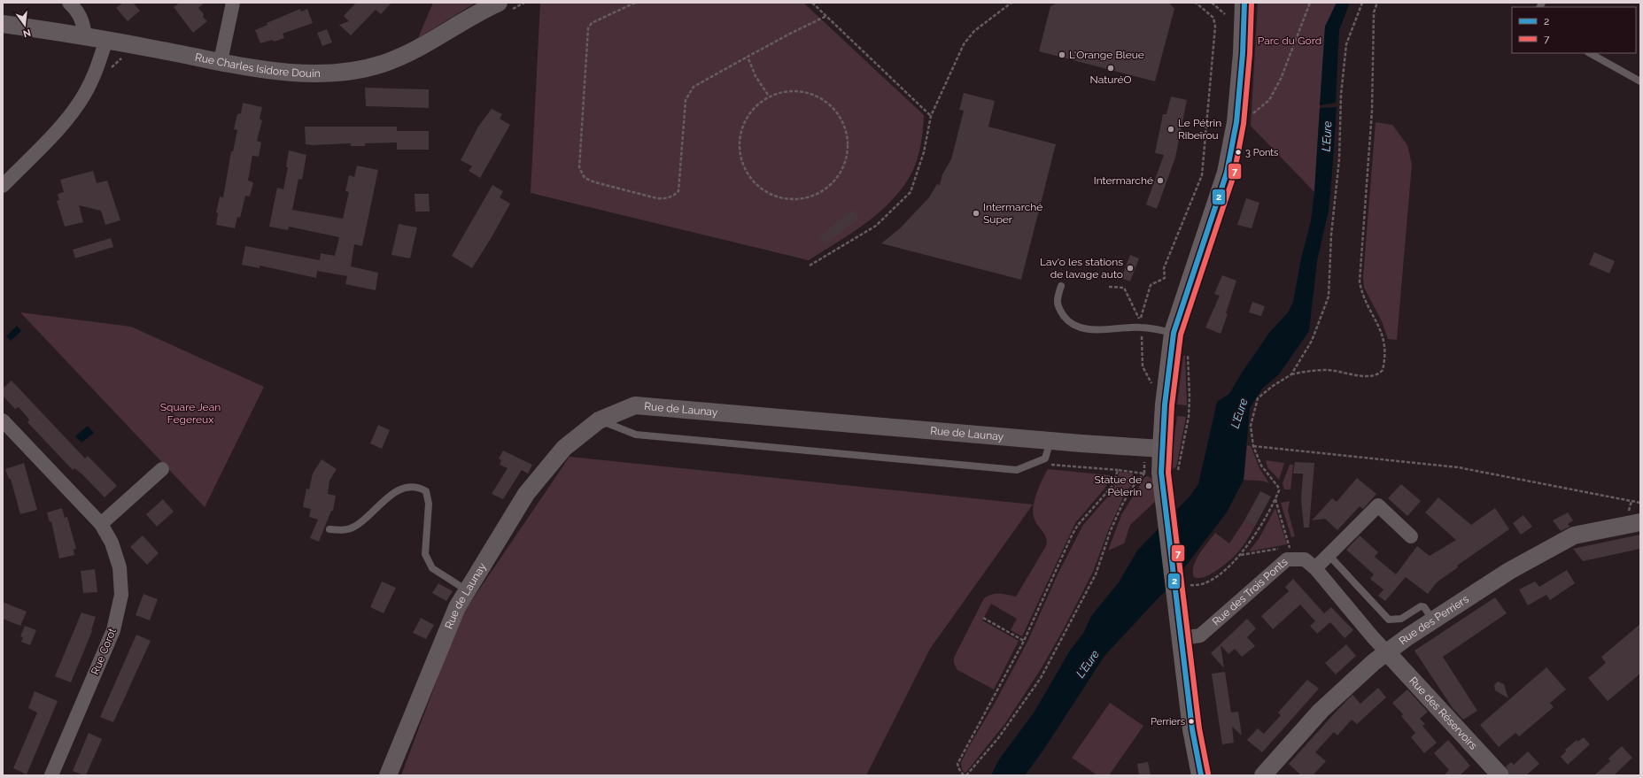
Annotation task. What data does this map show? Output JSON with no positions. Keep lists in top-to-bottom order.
{
  "streets": {
    "street": [
      "Rue Charles Isidore Douin",
      "Rue de Launay",
      "Rue des Trois Ponts",
      "Rue des Perriers",
      "Rue Corot",
      "Rue des Réservoirs"
    ]
  },
  "crossings": [
    ["Rue des Trois Ponts", "Rue des Perriers"],
    ["Rue des Trois Ponts", "Rue des Réservoirs"],
    ["Rue des Perriers", "Rue des Réservoirs"]
  ],
  "water": ["L'Eure"],
  "parks": ["Parc du Gord", "Square Jean Fegereux"],
  "places": [
    "L'Orange Bleue",
    "NaturéO",
    "Le Pétrin Ribeïrou",
    "3 Ponts",
    "Intermarché",
    "Intermarché Super",
    "Lav'o les stations de lavage auto",
    "Statue de Pélerin",
    "Perriers"
  ],
  "lines": ["transit line 2", "transit line 7"],
  "legend": ["2", "7"],
  "north": "bottom"
}
